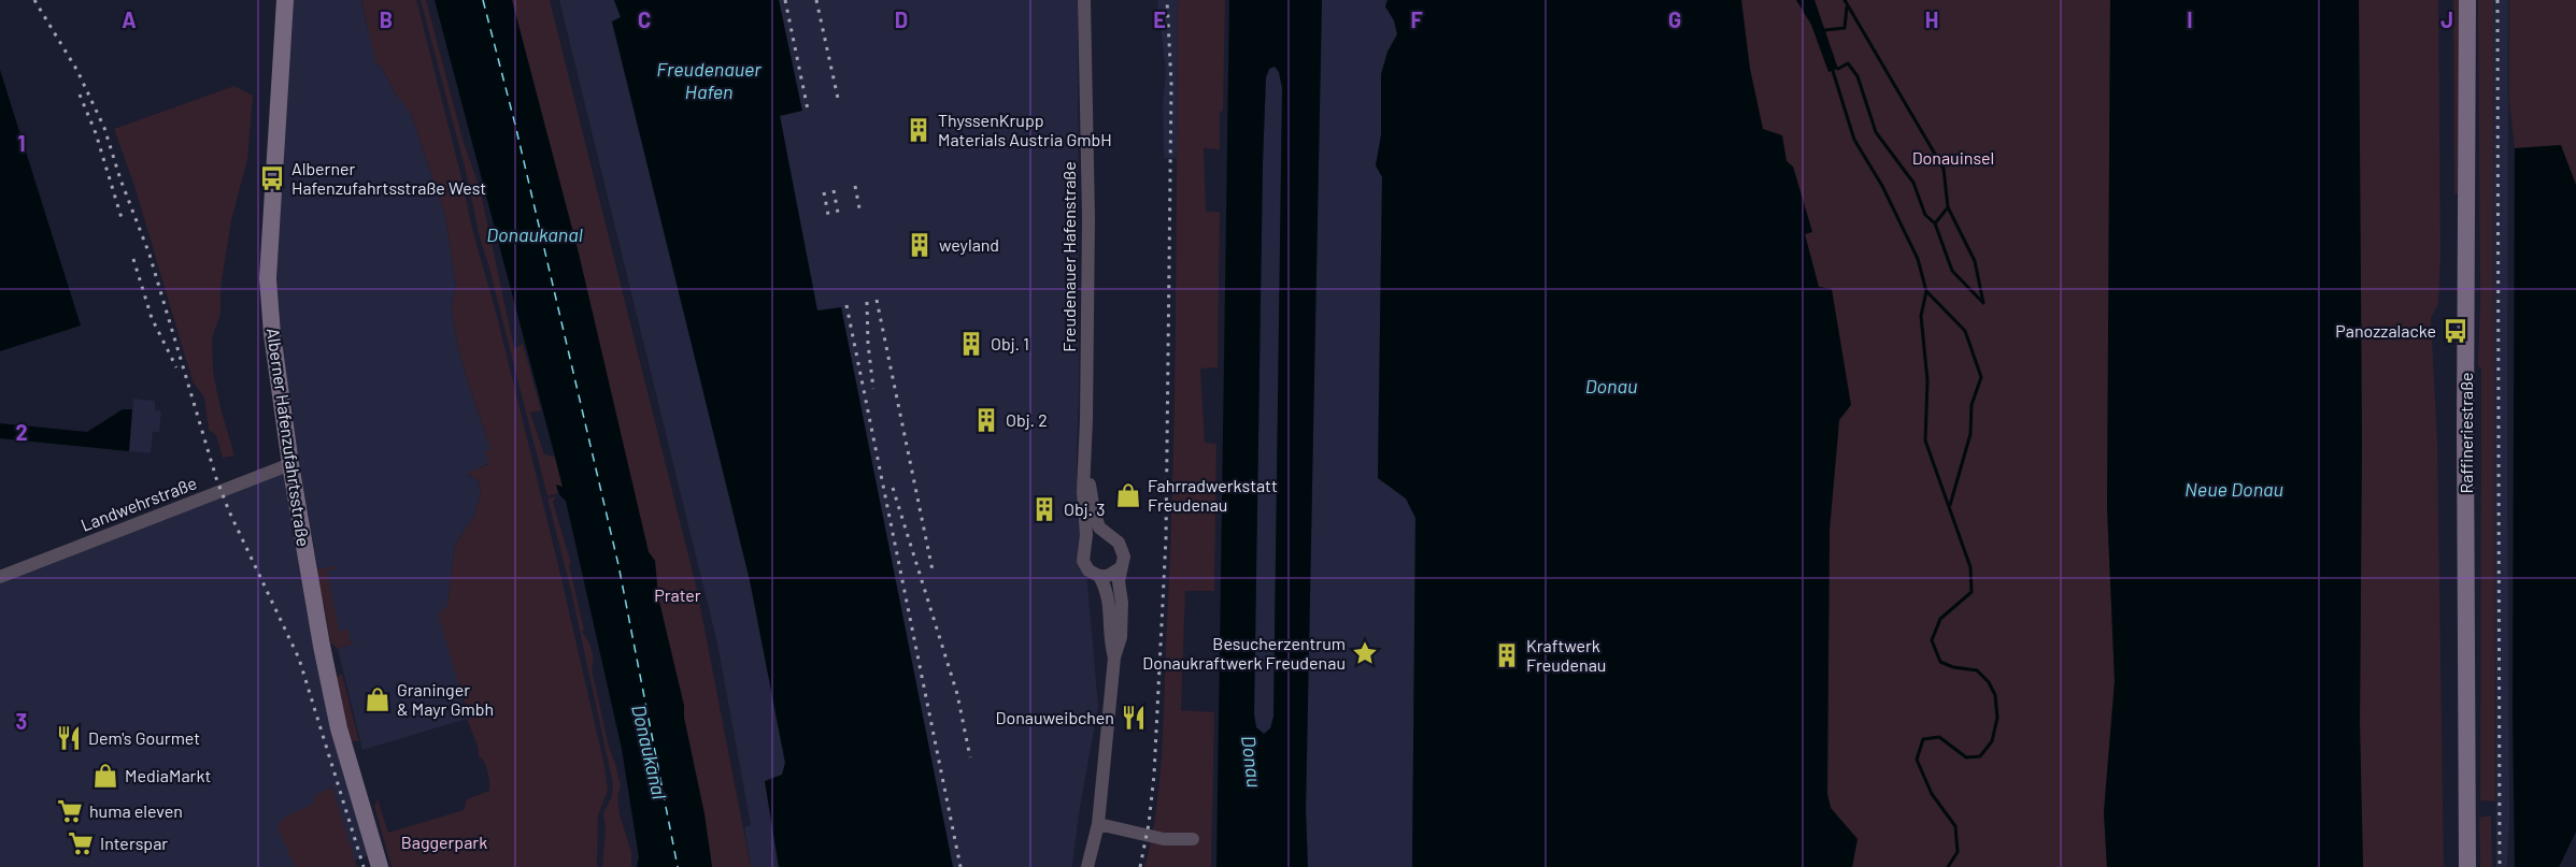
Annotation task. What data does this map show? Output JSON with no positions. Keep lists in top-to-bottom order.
{
  "streets": {
    "street": [
      "Freudenauer Hafenstraße",
      "Raffineriestraße",
      "Alberner Hafenzufahrtsstraße",
      "Landwehrstraße"
    ]
  },
  "crossings": [
    ["Alberner Hafenzufahrtsstraße", "Landwehrstraße"]
  ],
  "water": [
    "Freudenauer Hafen",
    "Donaukanal",
    "Donau",
    "Neue Donau"
  ],
  "parks": ["Donauinsel", "Prater", "Baggerpark"],
  "places": {
    "building": [
      "ThyssenKrupp Materials Austria GmbH",
      "weyland",
      "Obj. 1",
      "Obj. 2",
      "Obj. 3",
      "Kraftwerk Freudenau"
    ],
    "bus stop": ["Alberner Hafenzufahrtsstraße West", "Panozzalacke"],
    "shop": ["Fahrradwerkstatt Freudenau", "Graninger & Mayr Gmbh", "MediaMarkt"],
    "place": ["Besucherzentrum Donaukraftwerk Freudenau"],
    "restaurant": ["Donauweibchen", "Dem's Gourmet"],
    "supermarket": ["huma eleven", "Interspar"]
  },
  "grid": {
    "columns": [
      "A",
      "B",
      "C",
      "D",
      "E",
      "F",
      "G",
      "H",
      "I",
      "J"
    ],
    "rows": ["1", "2", "3"]
  }
}
